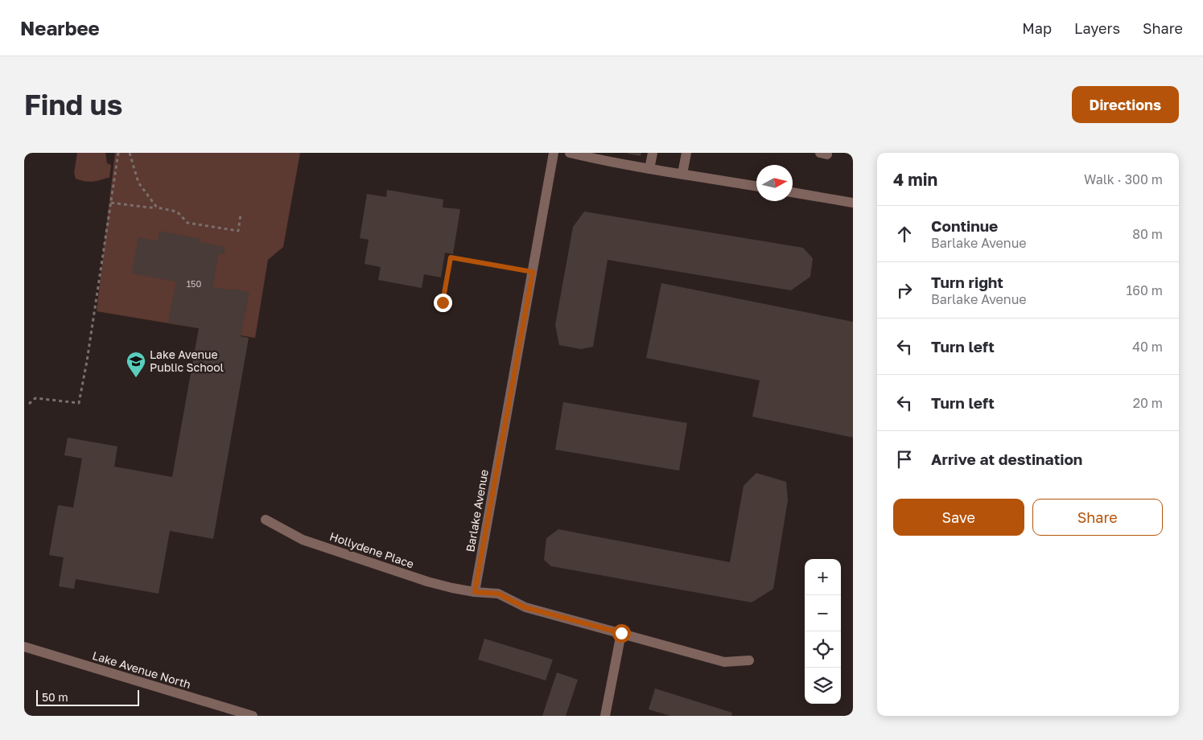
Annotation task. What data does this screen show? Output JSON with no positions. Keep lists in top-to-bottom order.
{
  "streets": {
    "street": ["Barlake Avenue", "Hollydene Place", "Lake Avenue North"]
  },
  "crossings": [
    ["Barlake Avenue", "Hollydene Place"]
  ],
  "places": {
    "school or university": ["Lake Avenue Public School"]
  },
  "house_numbers": ["150"],
  "scale_bar": "50 m",
  "north": "right",
  "page": {
    "header": "Nearbee",
    "nav": ["Map", "Layers", "Share"],
    "buttons": [
      "Directions",
      ["Save", "Share"]
    ],
    "title": "Find us",
    "heading": ["4 min", "Walk · 300 m"],
    "list": [
      ["Continue", "Barlake Avenue", "80 m"],
      ["Turn right", "Barlake Avenue", "160 m"],
      ["Turn left", "40 m"],
      ["Turn left", "20 m"],
      "Arrive at destination"
    ],
    "map_buttons": ["+", "−"],
    "scale": "50 m"
  }
}
